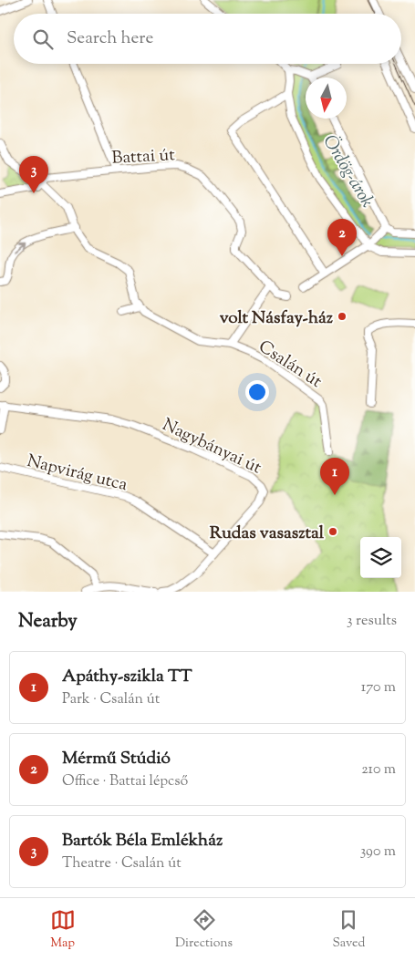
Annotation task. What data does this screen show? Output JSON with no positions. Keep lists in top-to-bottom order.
{
  "streets": {
    "street": [
      "Battai út",
      "Csalán út",
      "Nagybányai út",
      "Napvirág utca"
    ]
  },
  "crossings": [
    ["Nagybányai út", "Napvirág utca"]
  ],
  "water": ["Ördög-árok"],
  "places": ["volt Násfay-ház", "Rudas vasasztal"],
  "north": "bottom",
  "page": {
    "search": "Search here",
    "pins": ["3", "2", "1"],
    "heading": ["Nearby", "3 results"],
    "list": [
      {
        "mark": "1",
        "name": "Apáthy-szikla TT",
        "note": "Park · Csalán út",
        "value": "170 m"
      },
      {
        "mark": "2",
        "name": "Mérmű Stúdió",
        "note": "Office · Battai lépcső",
        "value": "210 m"
      },
      {
        "mark": "3",
        "name": "Bartók Béla Emlékház",
        "note": "Theatre · Csalán út",
        "value": "390 m"
      }
    ],
    "nav": ["Map", "Directions", "Saved"]
  }
}
